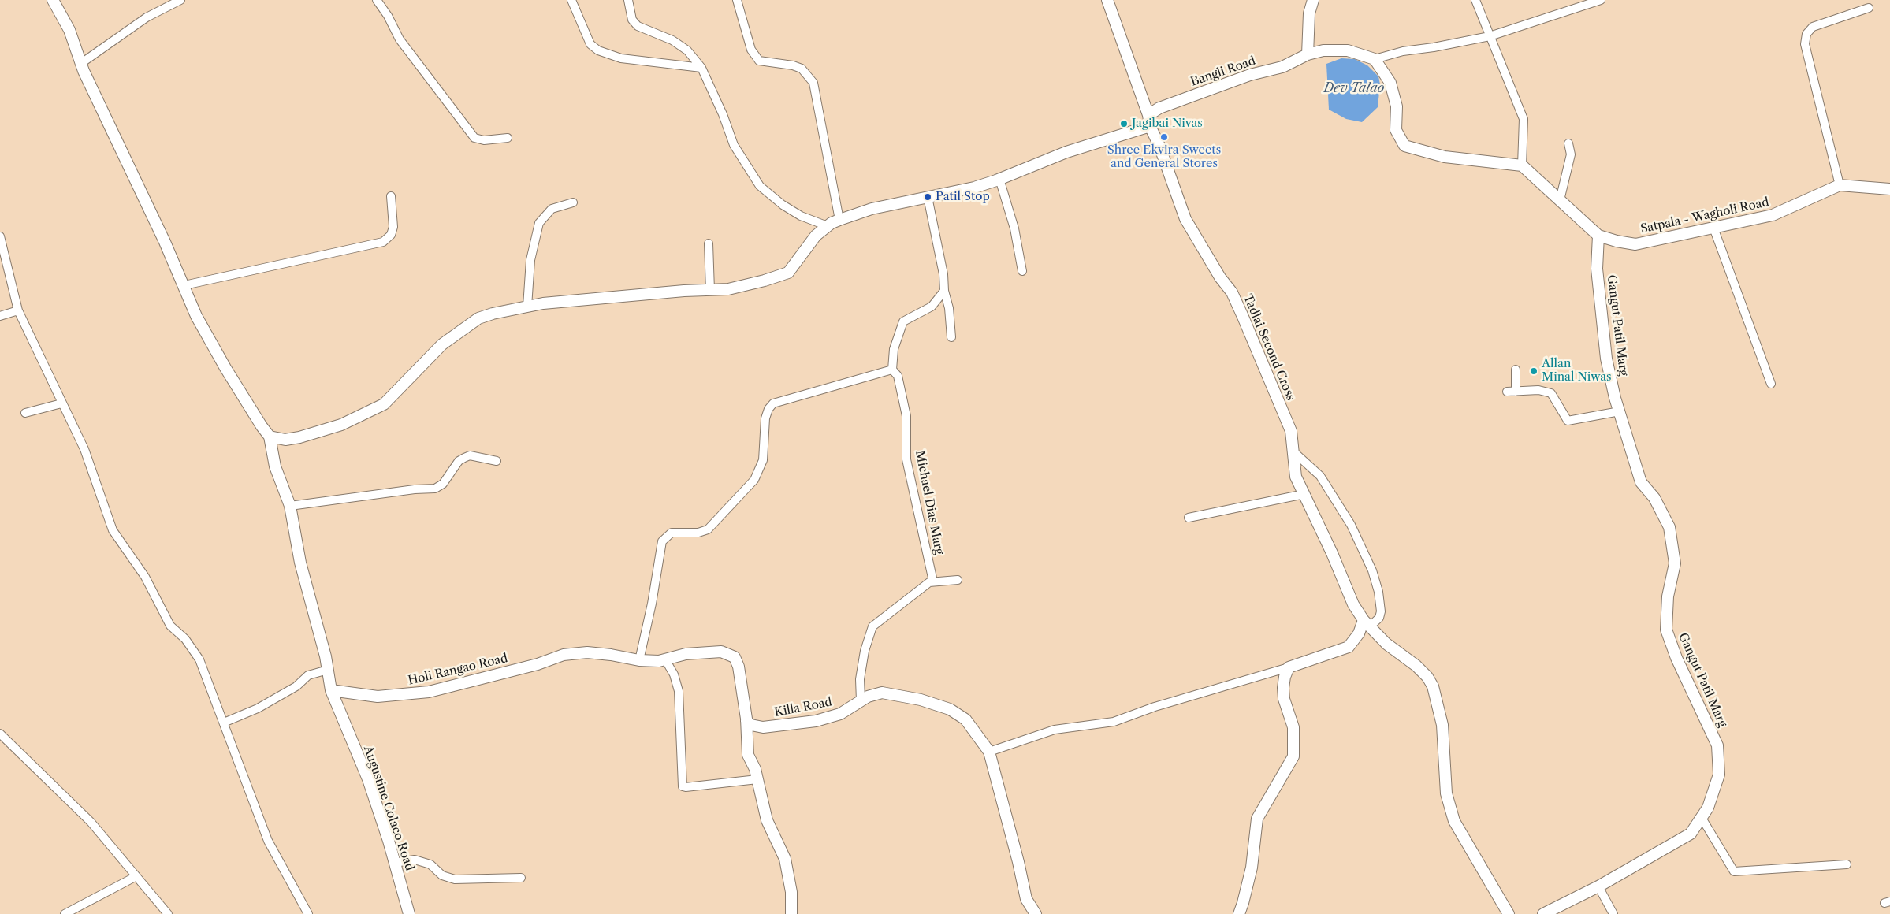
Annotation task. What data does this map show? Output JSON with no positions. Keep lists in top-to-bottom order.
{
  "streets": {
    "street": [
      "Bangli Road",
      "Satpala - Wagholi Road",
      "Gangut Patil Marg",
      "Tadlai Second Cross",
      "Michael Dias Marg",
      "Holi Rangao Road",
      "Killa Road",
      "Augustine Colaco Road"
    ]
  },
  "crossings": [
    ["Bangli Road", "Tadlai Second Cross"],
    ["Satpala - Wagholi Road", "Gangut Patil Marg"],
    ["Holi Rangao Road", "Killa Road"],
    ["Holi Rangao Road", "Augustine Colaco Road"]
  ],
  "water": ["Dev Talao"],
  "places": [
    "Jagibai Nivas",
    "Shree Ekvira Sweets and General Stores",
    "Patil Stop",
    "Allan Minal Niwas"
  ]
}
